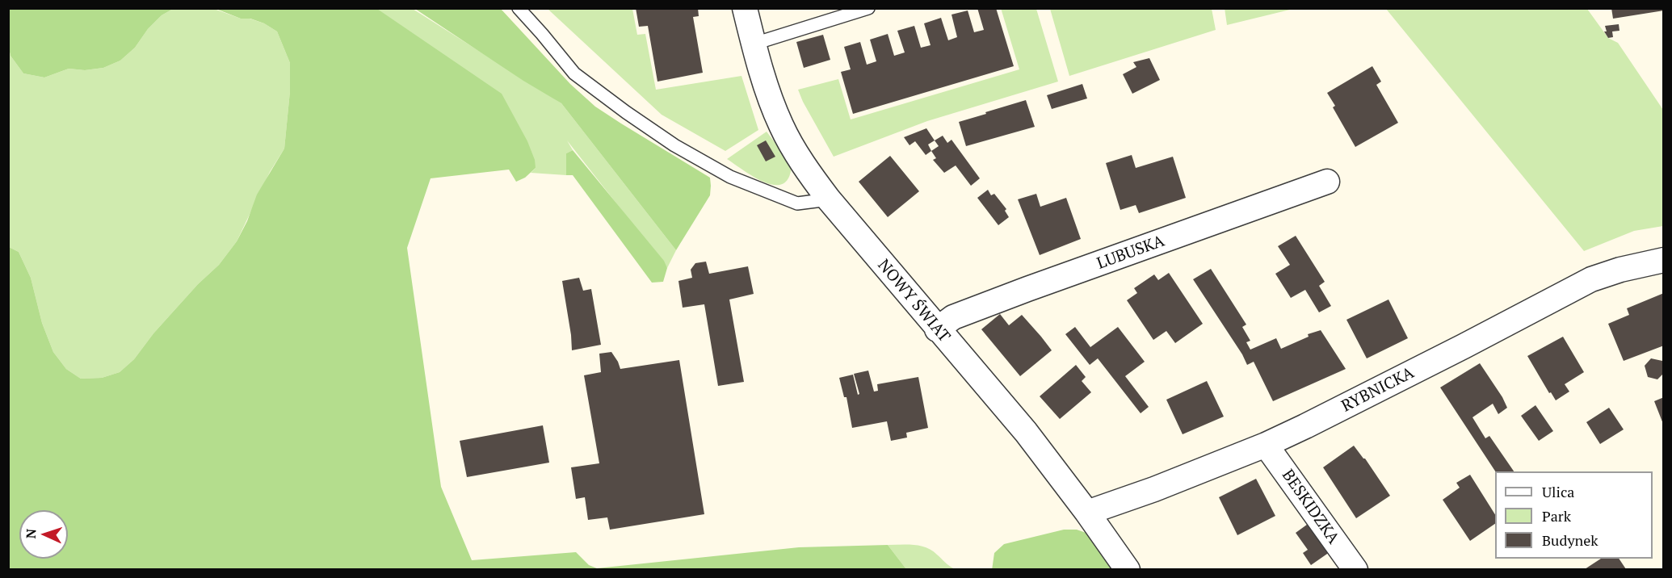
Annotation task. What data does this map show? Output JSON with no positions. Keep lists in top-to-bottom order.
{
  "streets": {
    "street": [
      "LUBUSKA",
      "NOWY ŚWIAT",
      "RYBNICKA",
      "BESKIDZKA"
    ]
  },
  "crossings": [
    ["LUBUSKA", "NOWY ŚWIAT"],
    ["NOWY ŚWIAT", "RYBNICKA"],
    ["RYBNICKA", "BESKIDZKA"]
  ],
  "legend": ["Ulica", "Park", "Budynek"],
  "north": "left"
}
